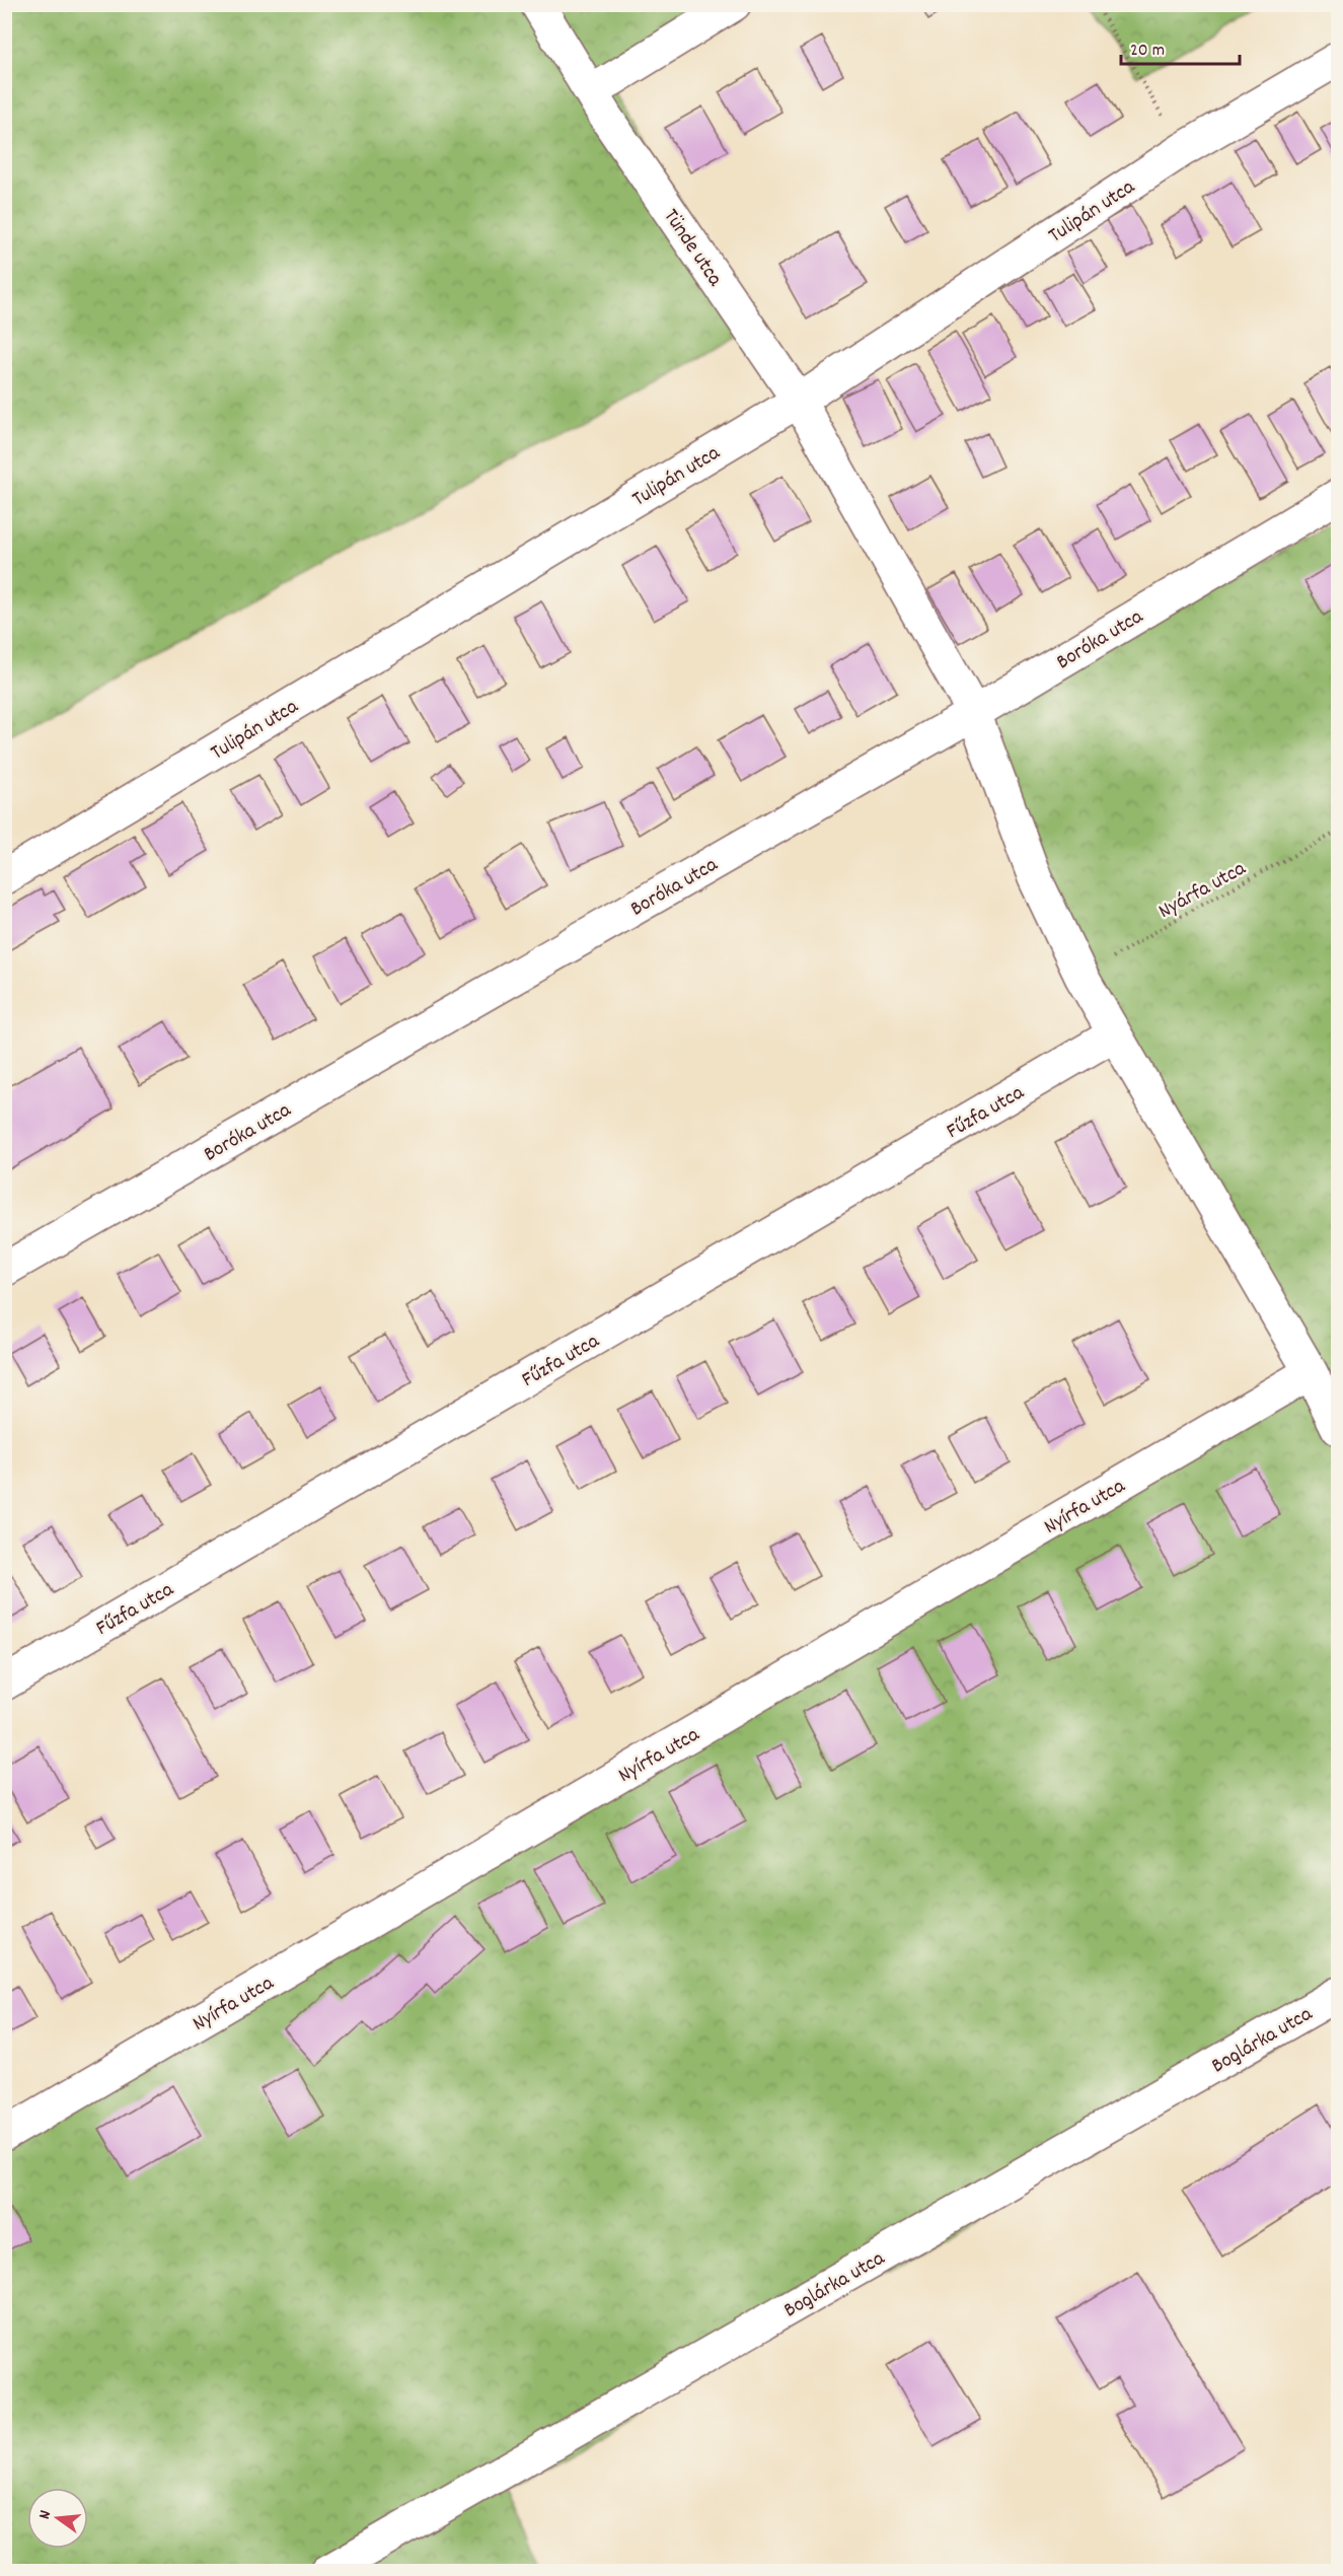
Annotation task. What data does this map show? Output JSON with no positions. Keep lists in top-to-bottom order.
{
  "streets": {
    "street": [
      "Tulipán utca",
      "Tünde utca",
      "Boróka utca",
      "Fűzfa utca",
      "Nyírfa utca",
      "Boglárka utca"
    ],
    "path": ["Nyárfa utca"]
  },
  "crossings": [
    ["Tulipán utca", "Tünde utca"],
    ["Tünde utca", "Boróka utca"],
    ["Tünde utca", "Nyárfa utca"],
    ["Tünde utca", "Fűzfa utca"],
    ["Tünde utca", "Nyírfa utca"]
  ],
  "scale_bar": "20 m",
  "north": "left"
}
